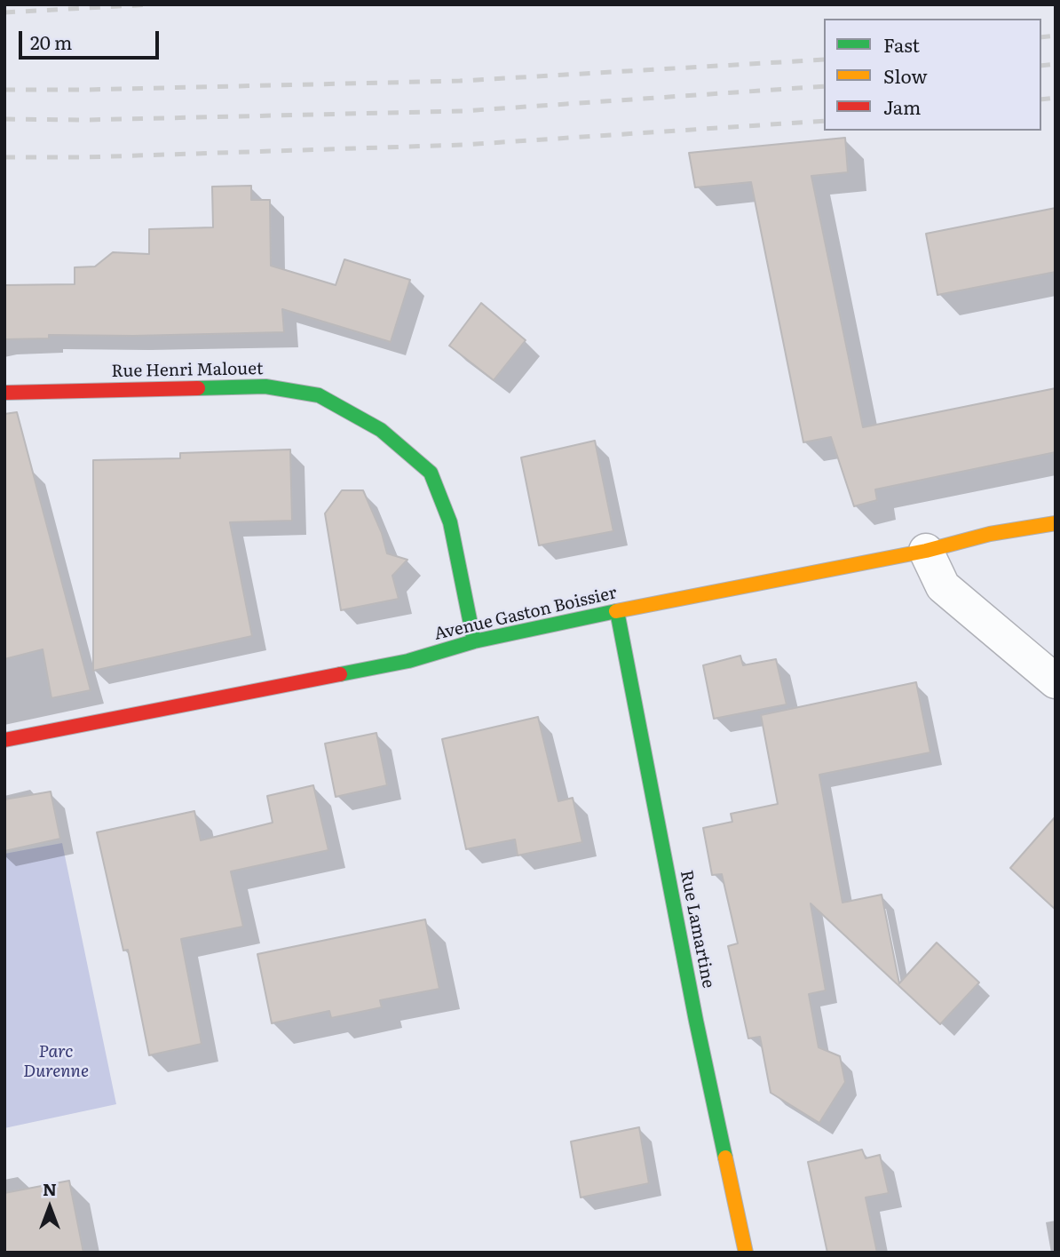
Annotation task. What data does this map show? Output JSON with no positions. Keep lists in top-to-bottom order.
{
  "streets": {
    "street": ["Rue Henri Malouet", "Avenue Gaston Boissier", "Rue Lamartine"]
  },
  "crossings": [
    ["Rue Henri Malouet", "Avenue Gaston Boissier"],
    ["Avenue Gaston Boissier", "Rue Lamartine"]
  ],
  "parks": ["Parc Durenne"],
  "legend": ["Fast", "Slow", "Jam"],
  "scale_bar": "20 m",
  "north": "top"
}
